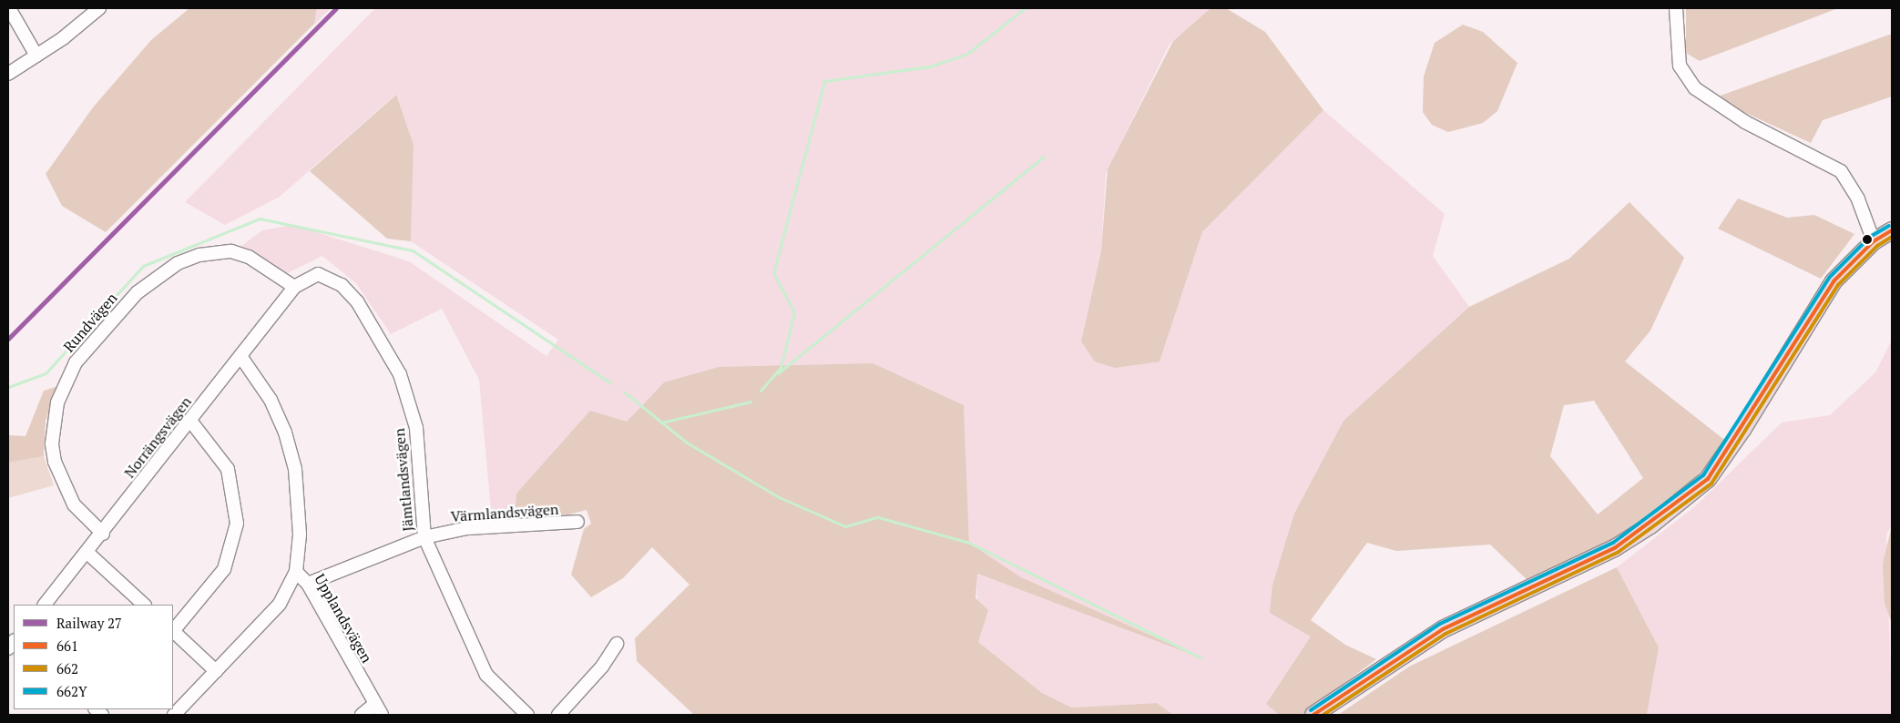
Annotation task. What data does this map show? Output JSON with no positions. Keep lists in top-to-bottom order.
{
  "streets": {
    "street": [
      "Rundvägen",
      "Norrängsvägen",
      "Jämtlandsvägen",
      "Värmlandsvägen",
      "Upplandsvägen"
    ]
  },
  "crossings": [
    ["Rundvägen", "Norrängsvägen"],
    ["Rundvägen", "Jämtlandsvägen"],
    ["Norrängsvägen", "Jämtlandsvägen"],
    ["Norrängsvägen", "Upplandsvägen"],
    ["Jämtlandsvägen", "Värmlandsvägen"],
    ["Värmlandsvägen", "Upplandsvägen"]
  ],
  "lines": [
    "rail line 27",
    "transit line 662Y",
    "transit line 661",
    "transit line 662"
  ],
  "legend": [
    "Railway 27",
    "661",
    "662",
    "662Y"
  ]
}
